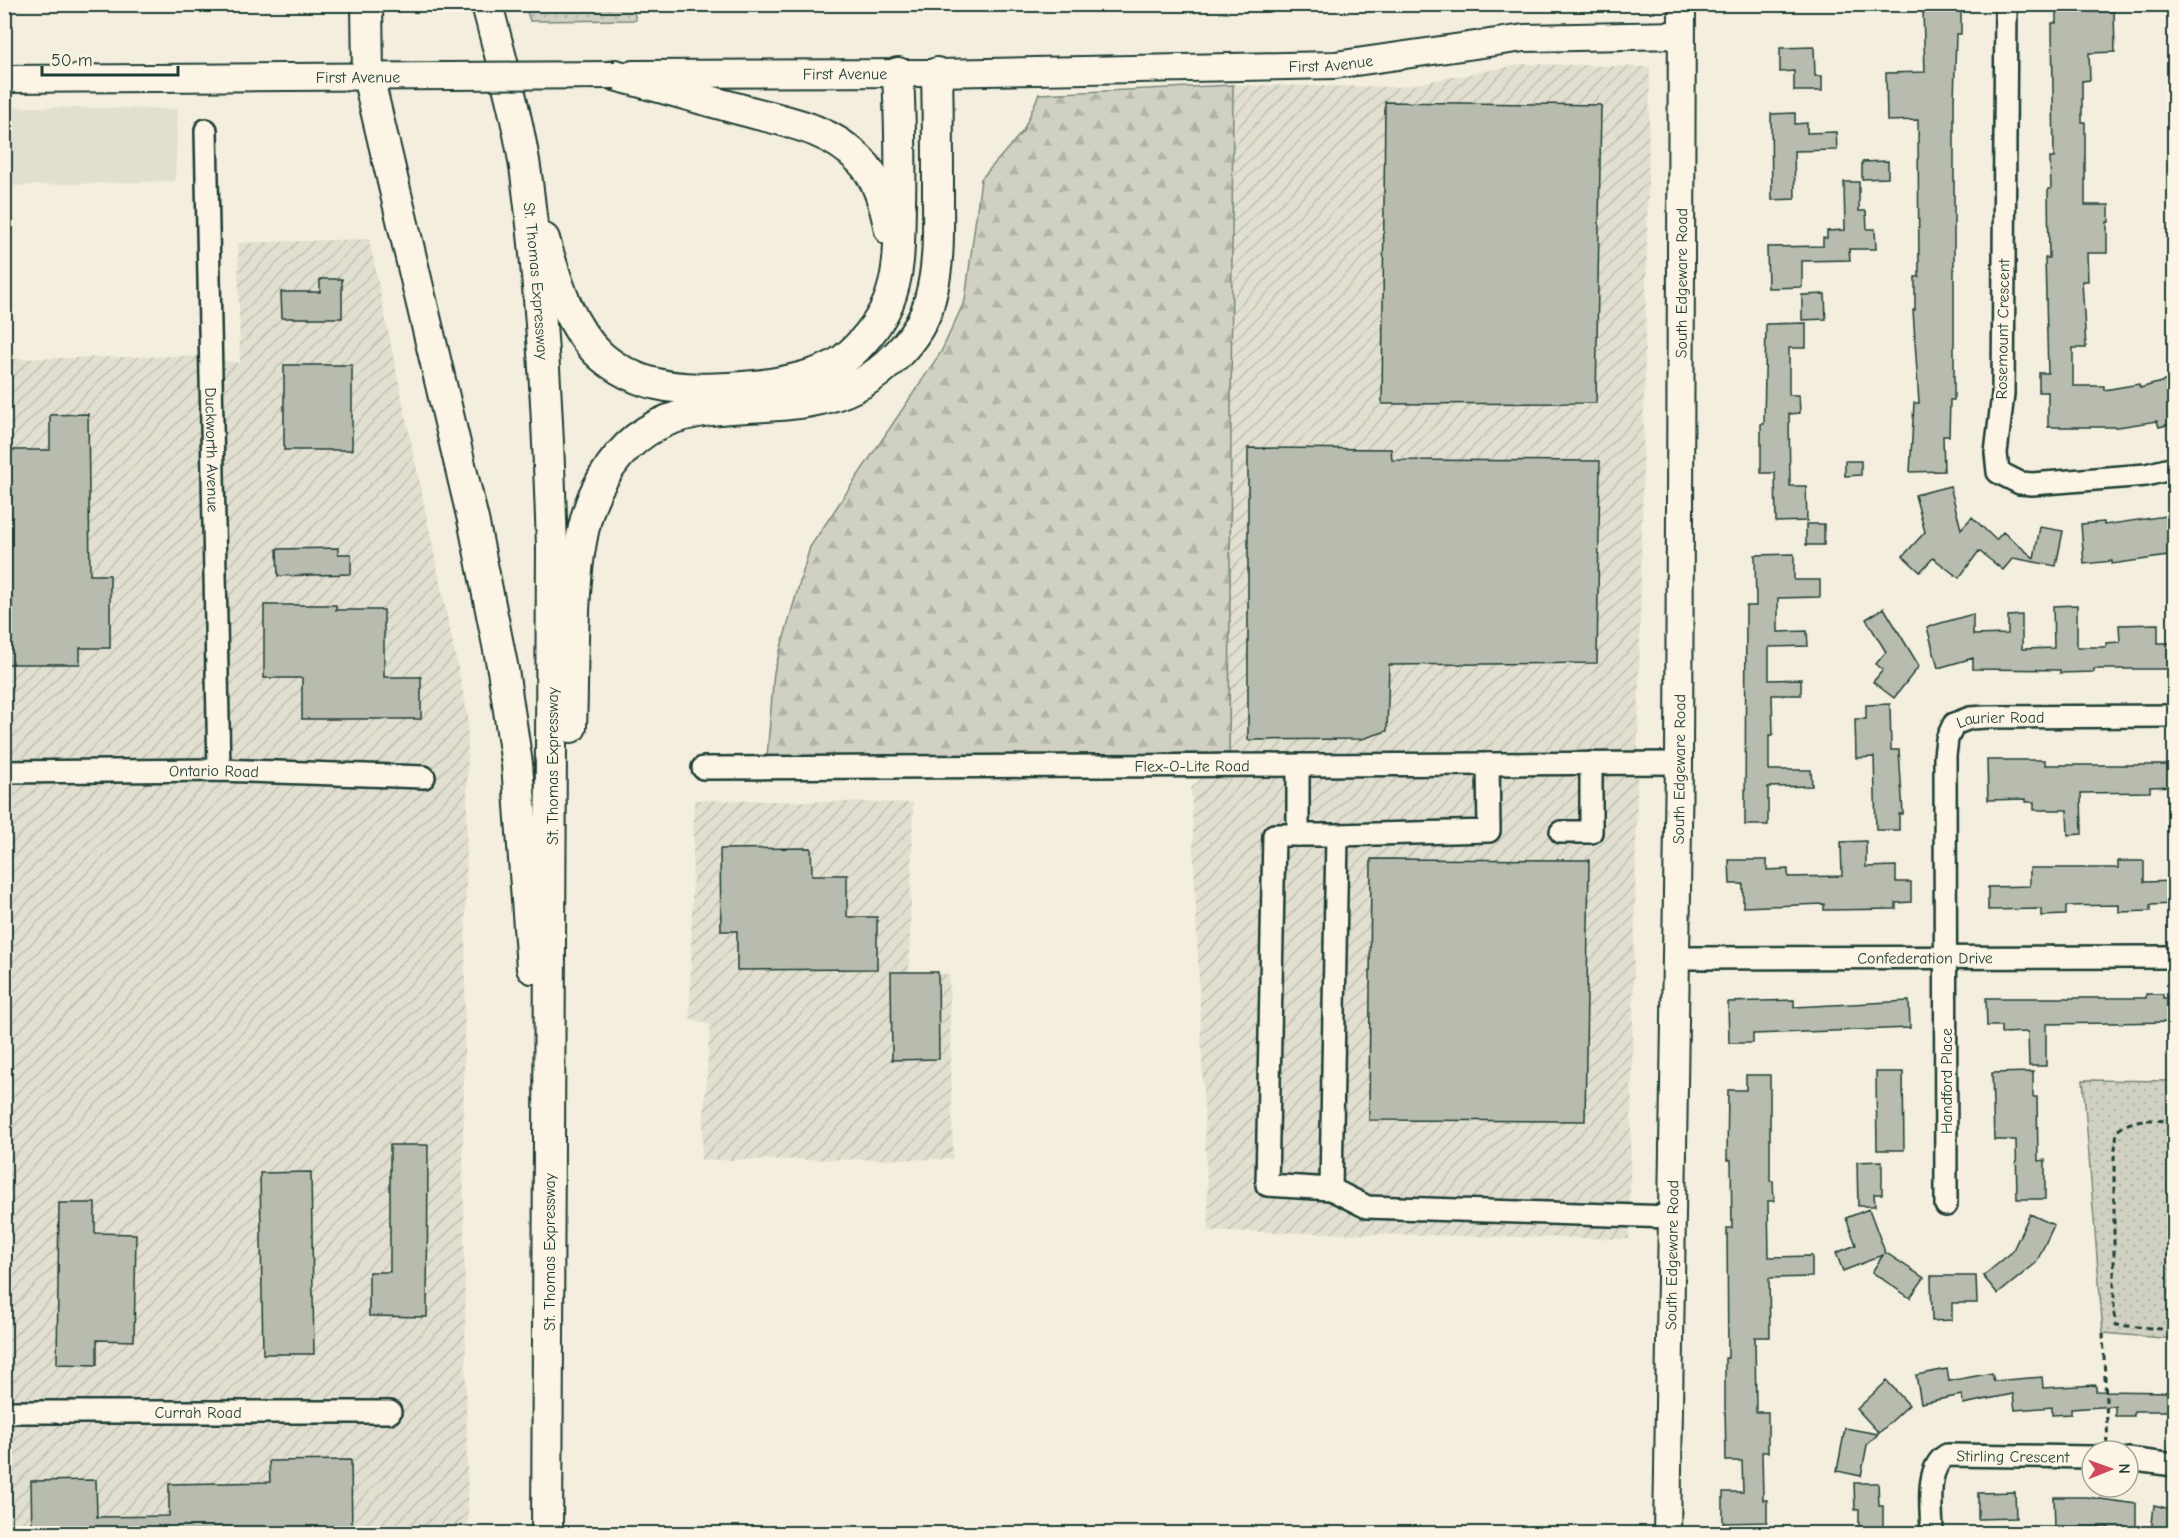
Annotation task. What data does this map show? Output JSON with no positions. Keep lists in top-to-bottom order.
{
  "streets": {
    "highway": ["St. Thomas Expressway"],
    "main road": ["First Avenue", "South Edgeware Road"],
    "street": [
      "Rosemount Crescent",
      "Duckworth Avenue",
      "Laurier Road",
      "Flex-O-Lite Road",
      "Ontario Road",
      "Confederation Drive",
      "Handford Place",
      "Currah Road",
      "Stirling Crescent"
    ]
  },
  "crossings": [
    ["First Avenue", "South Edgeware Road"],
    ["South Edgeware Road", "Flex-O-Lite Road"],
    ["South Edgeware Road", "Confederation Drive"],
    ["Duckworth Avenue", "Ontario Road"],
    ["Laurier Road", "Confederation Drive"],
    ["Laurier Road", "Handford Place"],
    ["Confederation Drive", "Handford Place"]
  ],
  "scale_bar": "50 m",
  "north": "right"
}
